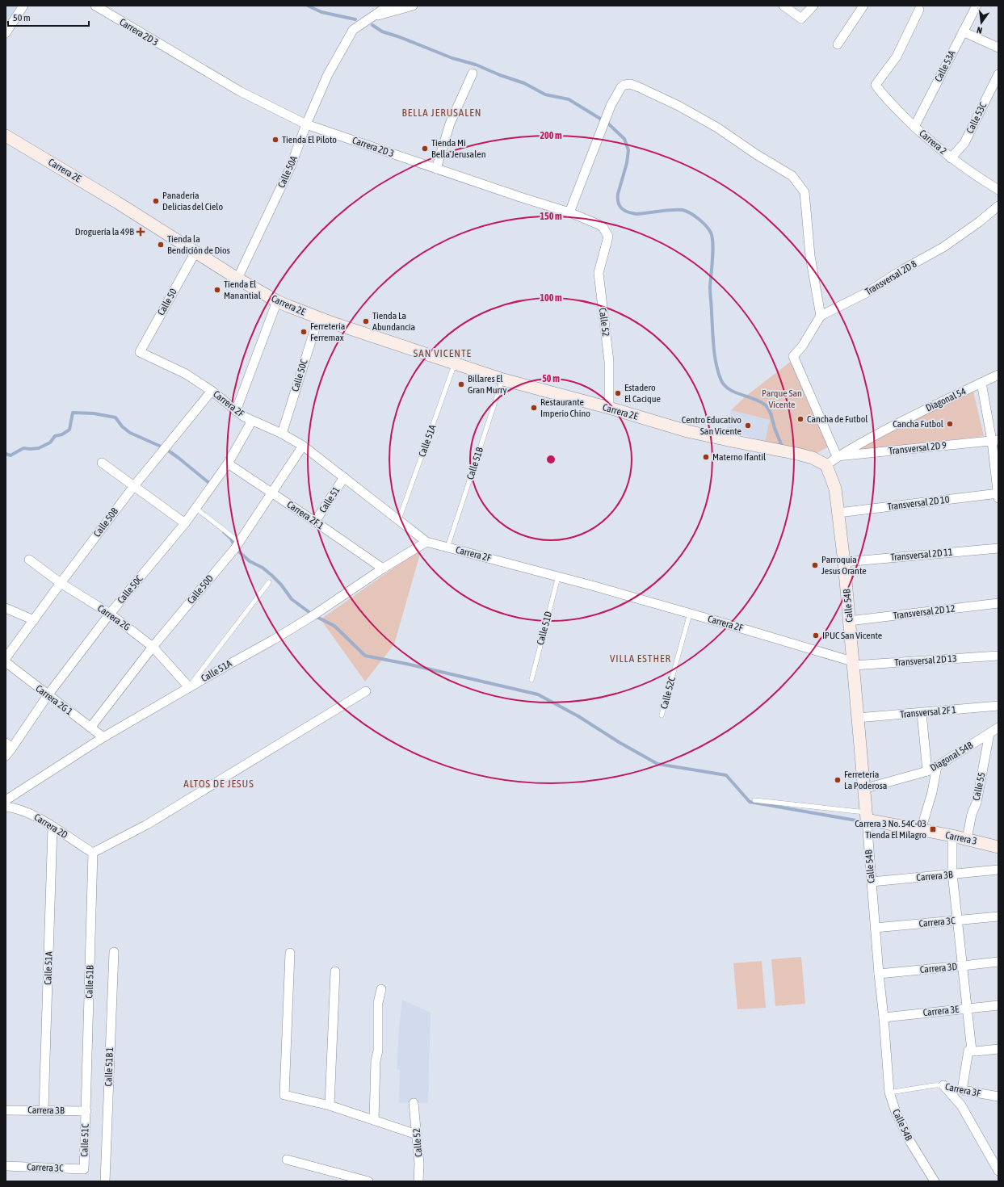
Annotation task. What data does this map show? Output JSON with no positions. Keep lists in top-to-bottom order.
{
  "streets": {
    "street": [
      "Carrera 2D 3",
      "Calle 53A",
      "Calle 53C",
      "Carrera 2",
      "Carrera 2E",
      "Calle 50A",
      "Transversal 2D 8",
      "Calle 50",
      "Calle 52",
      "Calle 50C",
      "Diagonal 54",
      "Carrera 2F",
      "Calle 51A",
      "Transversal 2D 9",
      "Calle 51B",
      "Calle 51",
      "Transversal 2D 10",
      "Carrera 2F 1",
      "Calle 50B",
      "Transversal 2D 11",
      "Calle 50D",
      "Calle 54B",
      "Transversal 2D 12",
      "Carrera 2G",
      "Transversal 2D 13",
      "Carrera 2G 1",
      "Transversal 2F 1",
      "Diagonal 54B",
      "Calle 55",
      "Carrera 2D",
      "Carrera 3",
      "Carrera 3B",
      "Carrera 3C",
      "Carrera 3D",
      "Carrera 3E",
      "Calle 51B 1",
      "Carrera 3F",
      "Calle 51C"
    ],
    "lane": ["Calle 51D", "Calle 52C"]
  },
  "crossings": [
    ["Carrera 2D 3", "Calle 50A"],
    ["Carrera 2D 3", "Calle 52"],
    ["Calle 53A", "Carrera 2"],
    ["Calle 53C", "Carrera 2"],
    ["Carrera 2E", "Calle 50A"],
    ["Carrera 2E", "Calle 50"],
    ["Carrera 2E", "Calle 52"],
    ["Carrera 2E", "Calle 50C"],
    ["Carrera 2E", "Diagonal 54"],
    ["Carrera 2E", "Calle 51A"],
    ["Carrera 2E", "Calle 51B"],
    ["Carrera 2E", "Calle 54B"],
    ["Calle 50", "Carrera 2F"],
    ["Calle 50C", "Carrera 2F"],
    ["Calle 50C", "Carrera 2F 1"],
    ["Calle 50C", "Carrera 2G"],
    ["Calle 50C", "Carrera 2G 1"],
    ["Diagonal 54", "Transversal 2D 9"],
    ["Diagonal 54", "Calle 54B"],
    ["Carrera 2F", "Calle 51A"],
    ["Carrera 2F", "Calle 51B"],
    ["Carrera 2F", "Calle 51"],
    ["Carrera 2F", "Calle 50B"],
    ["Carrera 2F", "Calle 50D"],
    ["Carrera 2F", "Calle 54B"],
    ["Carrera 2F", "Calle 51D"],
    ["Carrera 2F", "Transversal 2D 13"],
    ["Carrera 2F", "Calle 52C"],
    ["Calle 51A", "Carrera 2F 1"],
    ["Calle 51A", "Carrera 2G"],
    ["Calle 51A", "Carrera 2G 1"],
    ["Calle 51A", "Carrera 2D"],
    ["Calle 51A", "Carrera 3B"],
    ["Calle 51B", "Carrera 2D"],
    ["Calle 51B", "Carrera 3B"],
    ["Calle 51B", "Calle 51C"],
    ["Calle 51", "Carrera 2F 1"],
    ["Transversal 2D 10", "Calle 54B"],
    ["Carrera 2F 1", "Calle 50D"],
    ["Calle 50B", "Carrera 2G"],
    ["Transversal 2D 11", "Calle 54B"],
    ["Calle 50D", "Carrera 2G"],
    ["Calle 50D", "Carrera 2G 1"],
    ["Calle 54B", "Transversal 2D 12"],
    ["Calle 54B", "Transversal 2D 13"],
    ["Calle 54B", "Transversal 2F 1"],
    ["Calle 54B", "Diagonal 54B"],
    ["Calle 54B", "Carrera 3"],
    ["Calle 54B", "Carrera 3B"],
    ["Calle 54B", "Carrera 3C"],
    ["Calle 54B", "Carrera 3D"],
    ["Calle 54B", "Carrera 3E"],
    ["Calle 54B", "Carrera 3F"],
    ["Diagonal 54B", "Calle 55"],
    ["Calle 55", "Carrera 3"],
    ["Carrera 3B", "Calle 51C"],
    ["Carrera 3C", "Calle 51C"]
  ],
  "districts": [
    "BELLA JERUSALEN",
    "SAN VICENTE",
    "VILLA ESTHER",
    "ALTOS DE JESUS"
  ],
  "parks": ["Parque San Vicente"],
  "places": {
    "other": [
      "Tienda El Piloto",
      "Tienda Mi Bella Jerusalen",
      "Panadería Delicias del Cielo",
      "Tienda la Bendición de Dios",
      "Tienda El Manantial",
      "Tienda La Abundancia",
      "Ferretería Ferremax",
      "Billares El Gran Murry",
      "Estadero El Cacique",
      "Restaurante Imperio Chino",
      "Cancha de Futbol",
      "Cancha Futbol",
      "Centro Educativo San Vicente",
      "Materno Ifantil",
      "Parroquia Jesus Orante",
      "IPUC San Vicente",
      "Ferretería La Poderosa"
    ],
    "health": ["Droguería la 49B"],
    "transit": ["Carrera 3 No. 54C-03 Tienda El Milagro"]
  },
  "scale_bar": "50 m",
  "north": "bottom",
  "rings": [
    "200 m",
    "150 m",
    "100 m",
    "50 m"
  ]
}
